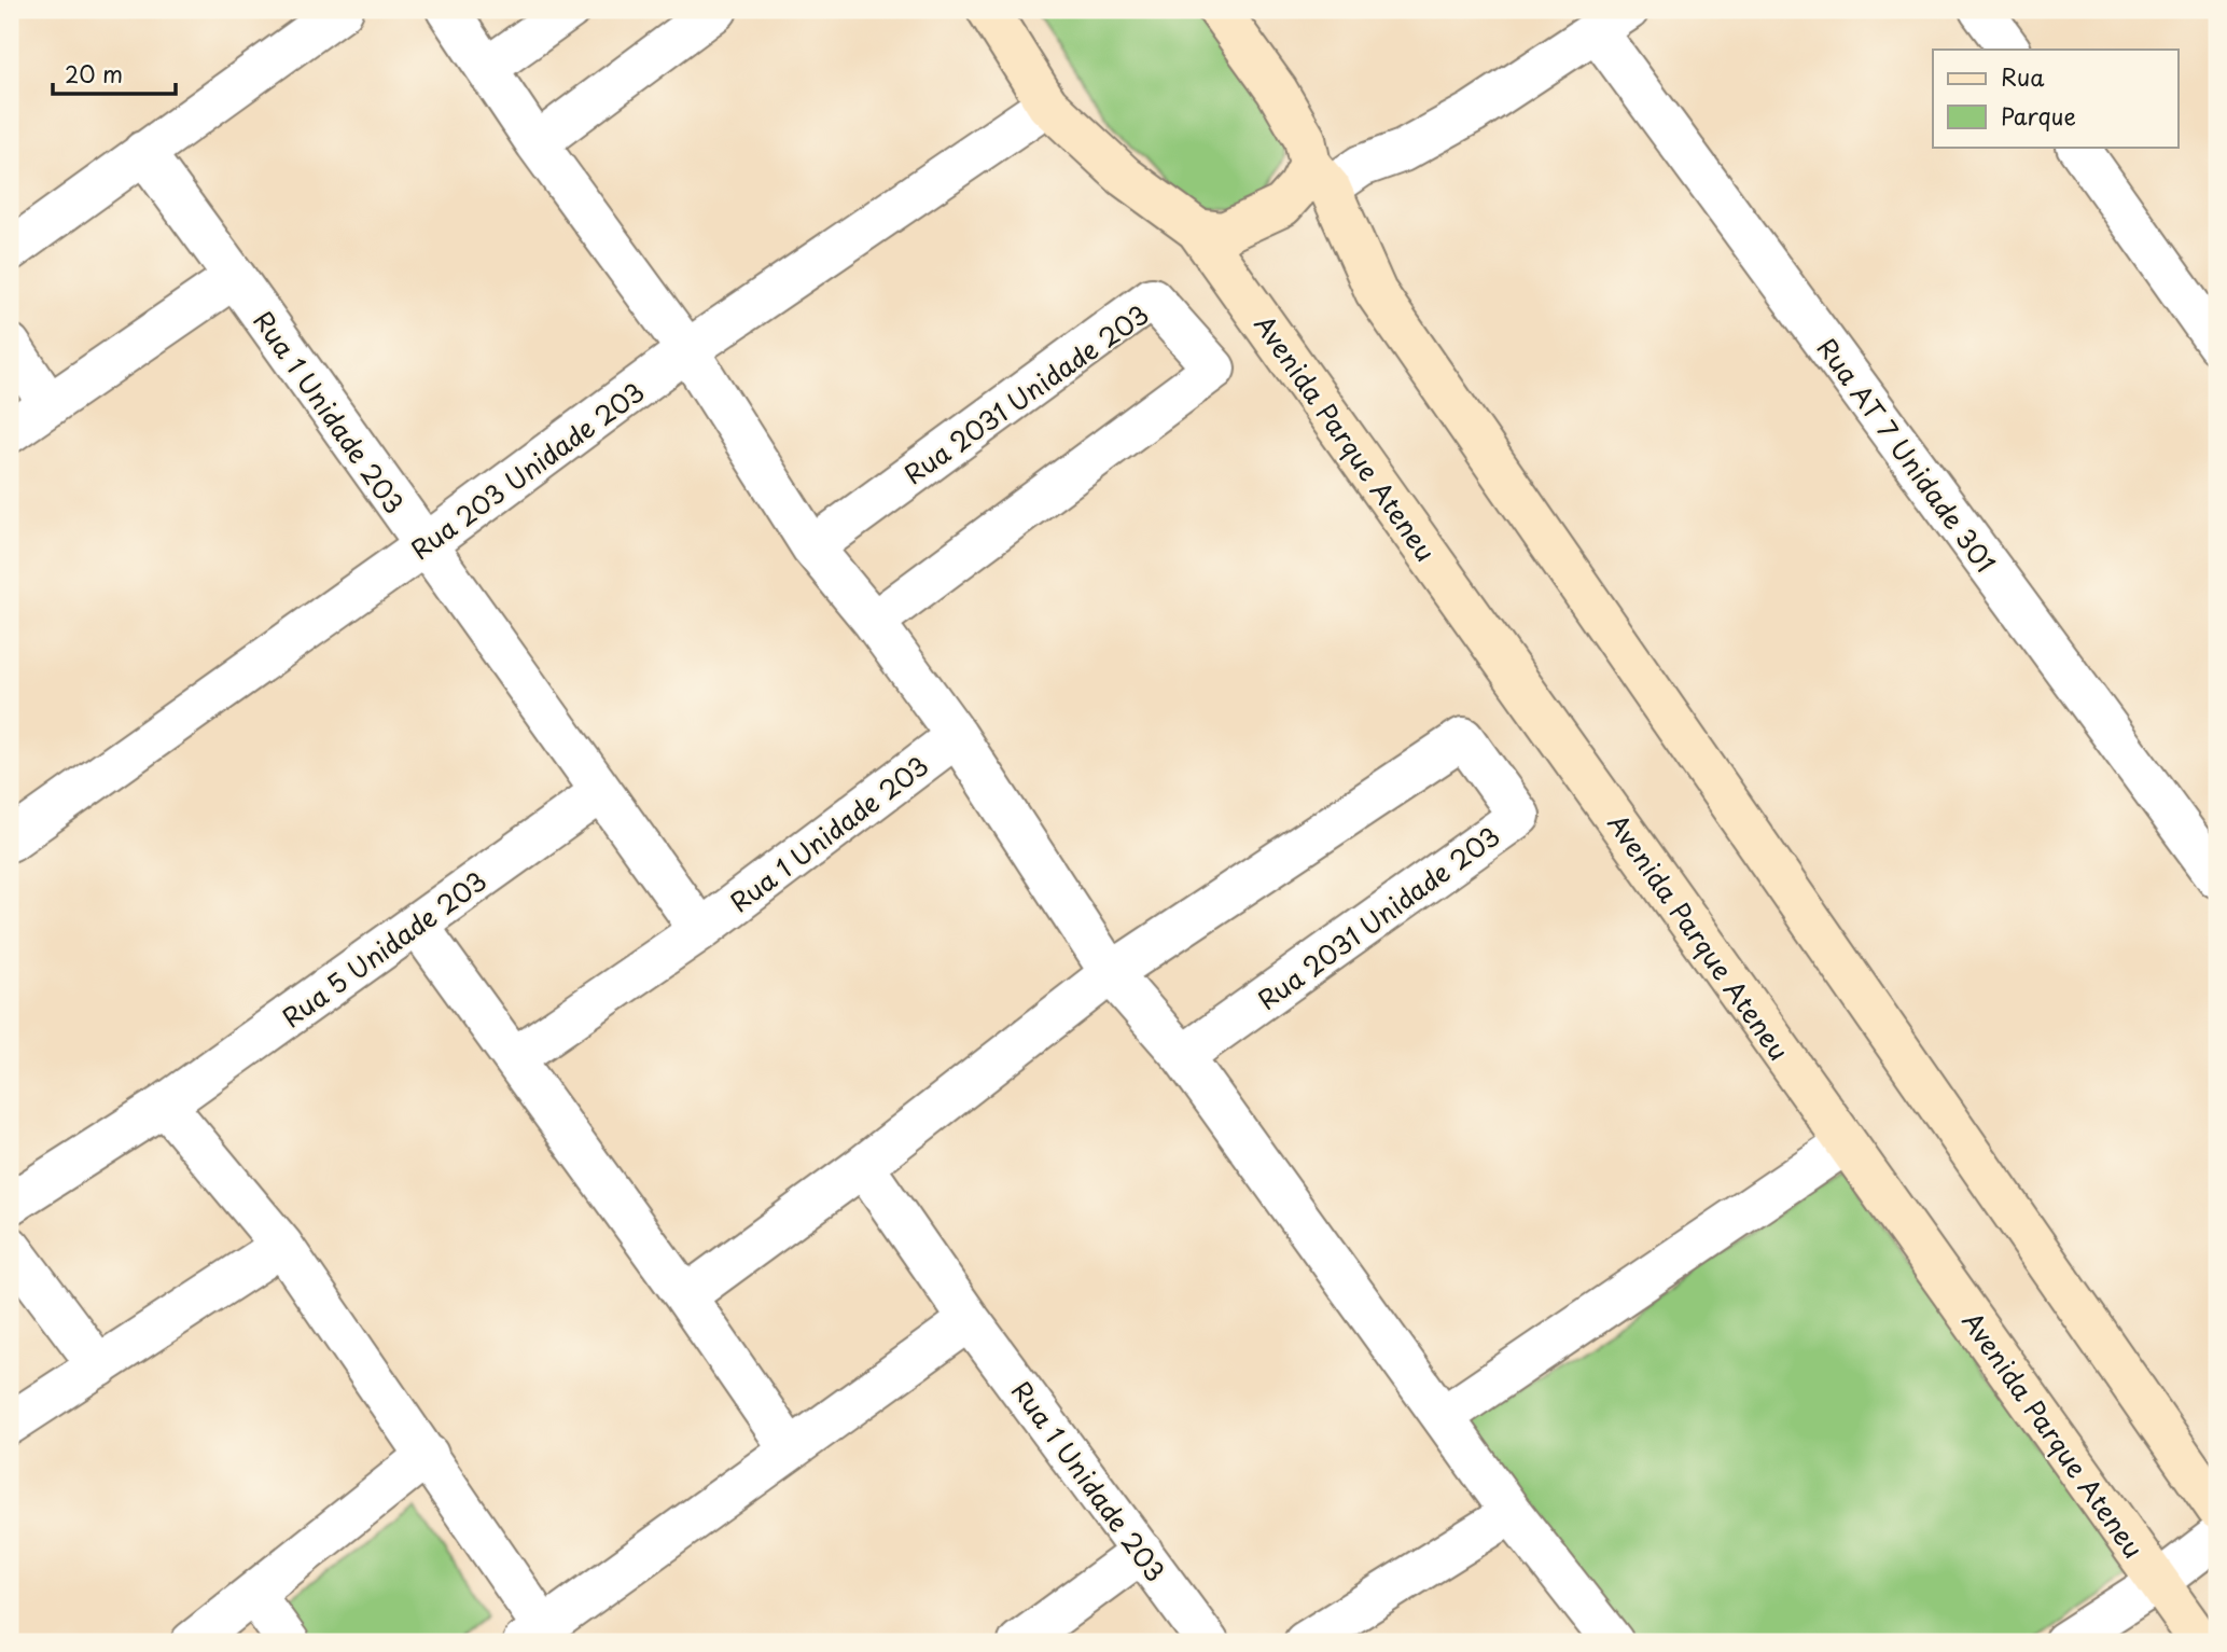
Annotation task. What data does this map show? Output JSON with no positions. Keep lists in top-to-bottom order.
{
  "streets": {
    "street": [
      "Rua 2031 Unidade 203",
      "Rua 1 Unidade 203",
      "Avenida Parque Ateneu",
      "Rua AT 7 Unidade 301",
      "Rua 203 Unidade 203",
      "Rua 5 Unidade 203"
    ]
  },
  "crossings": [
    ["Rua 1 Unidade 203", "Rua 203 Unidade 203"],
    ["Rua 1 Unidade 203", "Rua 5 Unidade 203"],
    ["Avenida Parque Ateneu", "Rua 203 Unidade 203"]
  ],
  "legend": ["Rua", "Parque"],
  "scale_bar": "20 m"
}
